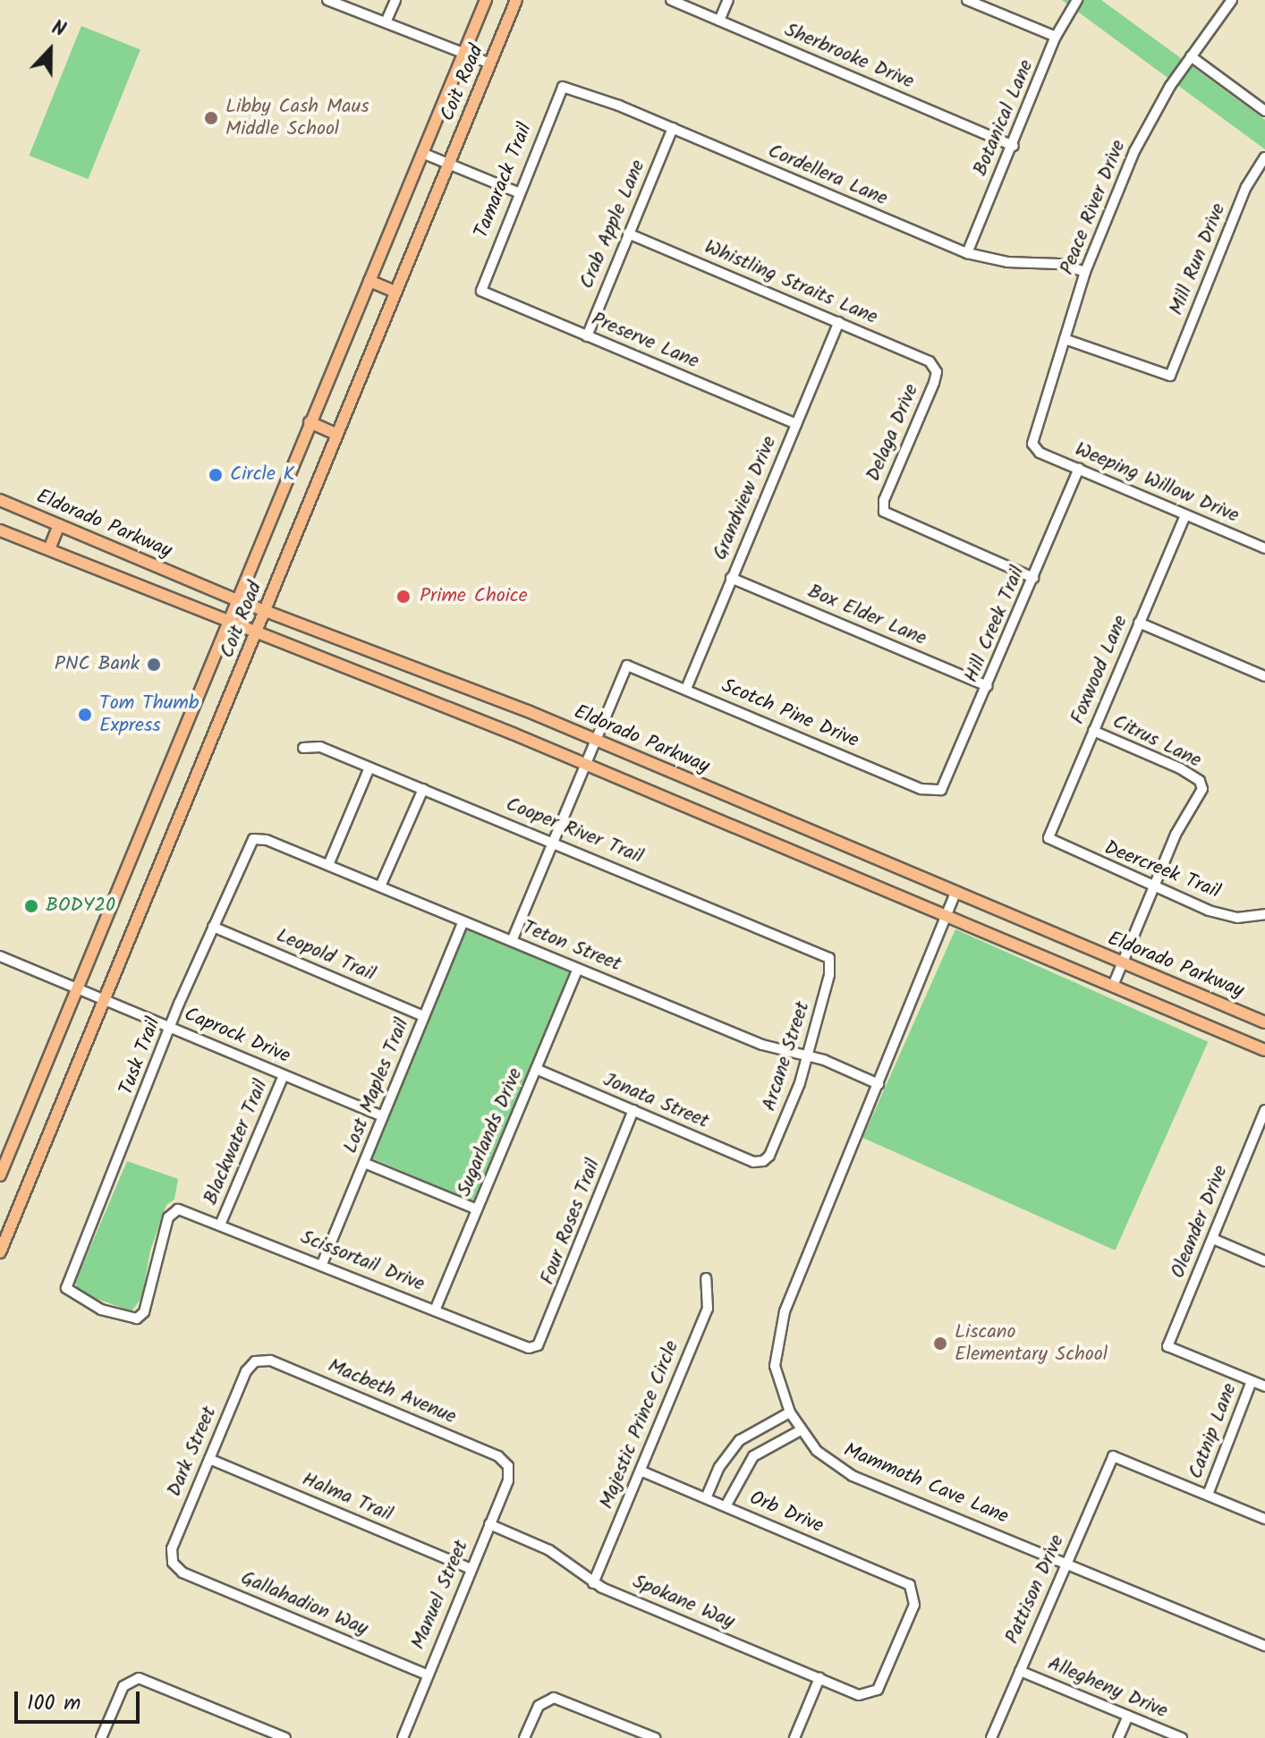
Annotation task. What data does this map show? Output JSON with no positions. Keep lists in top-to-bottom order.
{
  "streets": {
    "main road": ["Coit Road", "Eldorado Parkway"],
    "street": [
      "Sherbrooke Drive",
      "Botanical Lane",
      "Cordellera Lane",
      "Tamarack Trail",
      "Peace River Drive",
      "Crab Apple Lane",
      "Mill Run Drive",
      "Whistling Straits Lane",
      "Preserve Lane",
      "Delaga Drive",
      "Weeping Willow Drive",
      "Grandview Drive",
      "Box Elder Lane",
      "Hill Creek Trail",
      "Foxwood Lane",
      "Scotch Pine Drive",
      "Citrus Lane",
      "Cooper River Trail",
      "Deercreek Trail",
      "Teton Street",
      "Leopold Trail",
      "Caprock Drive",
      "Tusk Trail",
      "Arcane Street",
      "Lost Maples Trail",
      "Jonata Street",
      "Sugarlands Drive",
      "Blackwater Trail",
      "Four Roses Trail",
      "Oleander Drive",
      "Scissortail Drive",
      "Macbeth Avenue",
      "Majestic Prince Circle",
      "Catnip Lane",
      "Dark Street",
      "Mammoth Cave Lane",
      "Halma Trail",
      "Orb Drive",
      "Pattison Drive",
      "Manuel Street",
      "Spokane Way",
      "Gallahadion Way",
      "Allegheny Drive"
    ]
  },
  "crossings": [
    ["Sherbrooke Drive", "Botanical Lane"],
    ["Coit Road", "Eldorado Parkway"],
    ["Coit Road", "Caprock Drive"],
    ["Botanical Lane", "Cordellera Lane"],
    ["Cordellera Lane", "Tamarack Trail"],
    ["Cordellera Lane", "Peace River Drive"],
    ["Cordellera Lane", "Crab Apple Lane"],
    ["Tamarack Trail", "Preserve Lane"],
    ["Peace River Drive", "Mill Run Drive"],
    ["Peace River Drive", "Weeping Willow Drive"],
    ["Crab Apple Lane", "Whistling Straits Lane"],
    ["Crab Apple Lane", "Preserve Lane"],
    ["Whistling Straits Lane", "Delaga Drive"],
    ["Whistling Straits Lane", "Grandview Drive"],
    ["Preserve Lane", "Grandview Drive"],
    ["Delaga Drive", "Hill Creek Trail"],
    ["Weeping Willow Drive", "Hill Creek Trail"],
    ["Weeping Willow Drive", "Foxwood Lane"],
    ["Grandview Drive", "Box Elder Lane"],
    ["Grandview Drive", "Scotch Pine Drive"],
    ["Eldorado Parkway", "Scotch Pine Drive"],
    ["Eldorado Parkway", "Mammoth Cave Lane"],
    ["Box Elder Lane", "Hill Creek Trail"],
    ["Hill Creek Trail", "Scotch Pine Drive"],
    ["Foxwood Lane", "Citrus Lane"],
    ["Foxwood Lane", "Deercreek Trail"],
    ["Citrus Lane", "Deercreek Trail"],
    ["Cooper River Trail", "Arcane Street"],
    ["Teton Street", "Tusk Trail"],
    ["Teton Street", "Arcane Street"],
    ["Teton Street", "Lost Maples Trail"],
    ["Teton Street", "Sugarlands Drive"],
    ["Teton Street", "Mammoth Cave Lane"],
    ["Leopold Trail", "Tusk Trail"],
    ["Leopold Trail", "Lost Maples Trail"],
    ["Caprock Drive", "Tusk Trail"],
    ["Caprock Drive", "Lost Maples Trail"],
    ["Caprock Drive", "Blackwater Trail"],
    ["Tusk Trail", "Scissortail Drive"],
    ["Arcane Street", "Jonata Street"],
    ["Lost Maples Trail", "Scissortail Drive"],
    ["Jonata Street", "Sugarlands Drive"],
    ["Jonata Street", "Four Roses Trail"],
    ["Sugarlands Drive", "Scissortail Drive"],
    ["Blackwater Trail", "Scissortail Drive"],
    ["Four Roses Trail", "Scissortail Drive"],
    ["Oleander Drive", "Catnip Lane"],
    ["Macbeth Avenue", "Dark Street"],
    ["Macbeth Avenue", "Manuel Street"],
    ["Majestic Prince Circle", "Orb Drive"],
    ["Majestic Prince Circle", "Spokane Way"],
    ["Catnip Lane", "Pattison Drive"],
    ["Dark Street", "Halma Trail"],
    ["Dark Street", "Gallahadion Way"],
    ["Mammoth Cave Lane", "Pattison Drive"],
    ["Halma Trail", "Manuel Street"],
    ["Orb Drive", "Spokane Way"],
    ["Pattison Drive", "Allegheny Drive"],
    ["Manuel Street", "Spokane Way"],
    ["Manuel Street", "Gallahadion Way"]
  ],
  "places": [
    "Libby Cash Maus Middle School",
    "Circle K",
    "Prime Choice",
    "PNC Bank",
    "Tom Thumb Express",
    "BODY20",
    "Liscano Elementary School"
  ],
  "scale_bar": "100 m",
  "north": "top"
}
